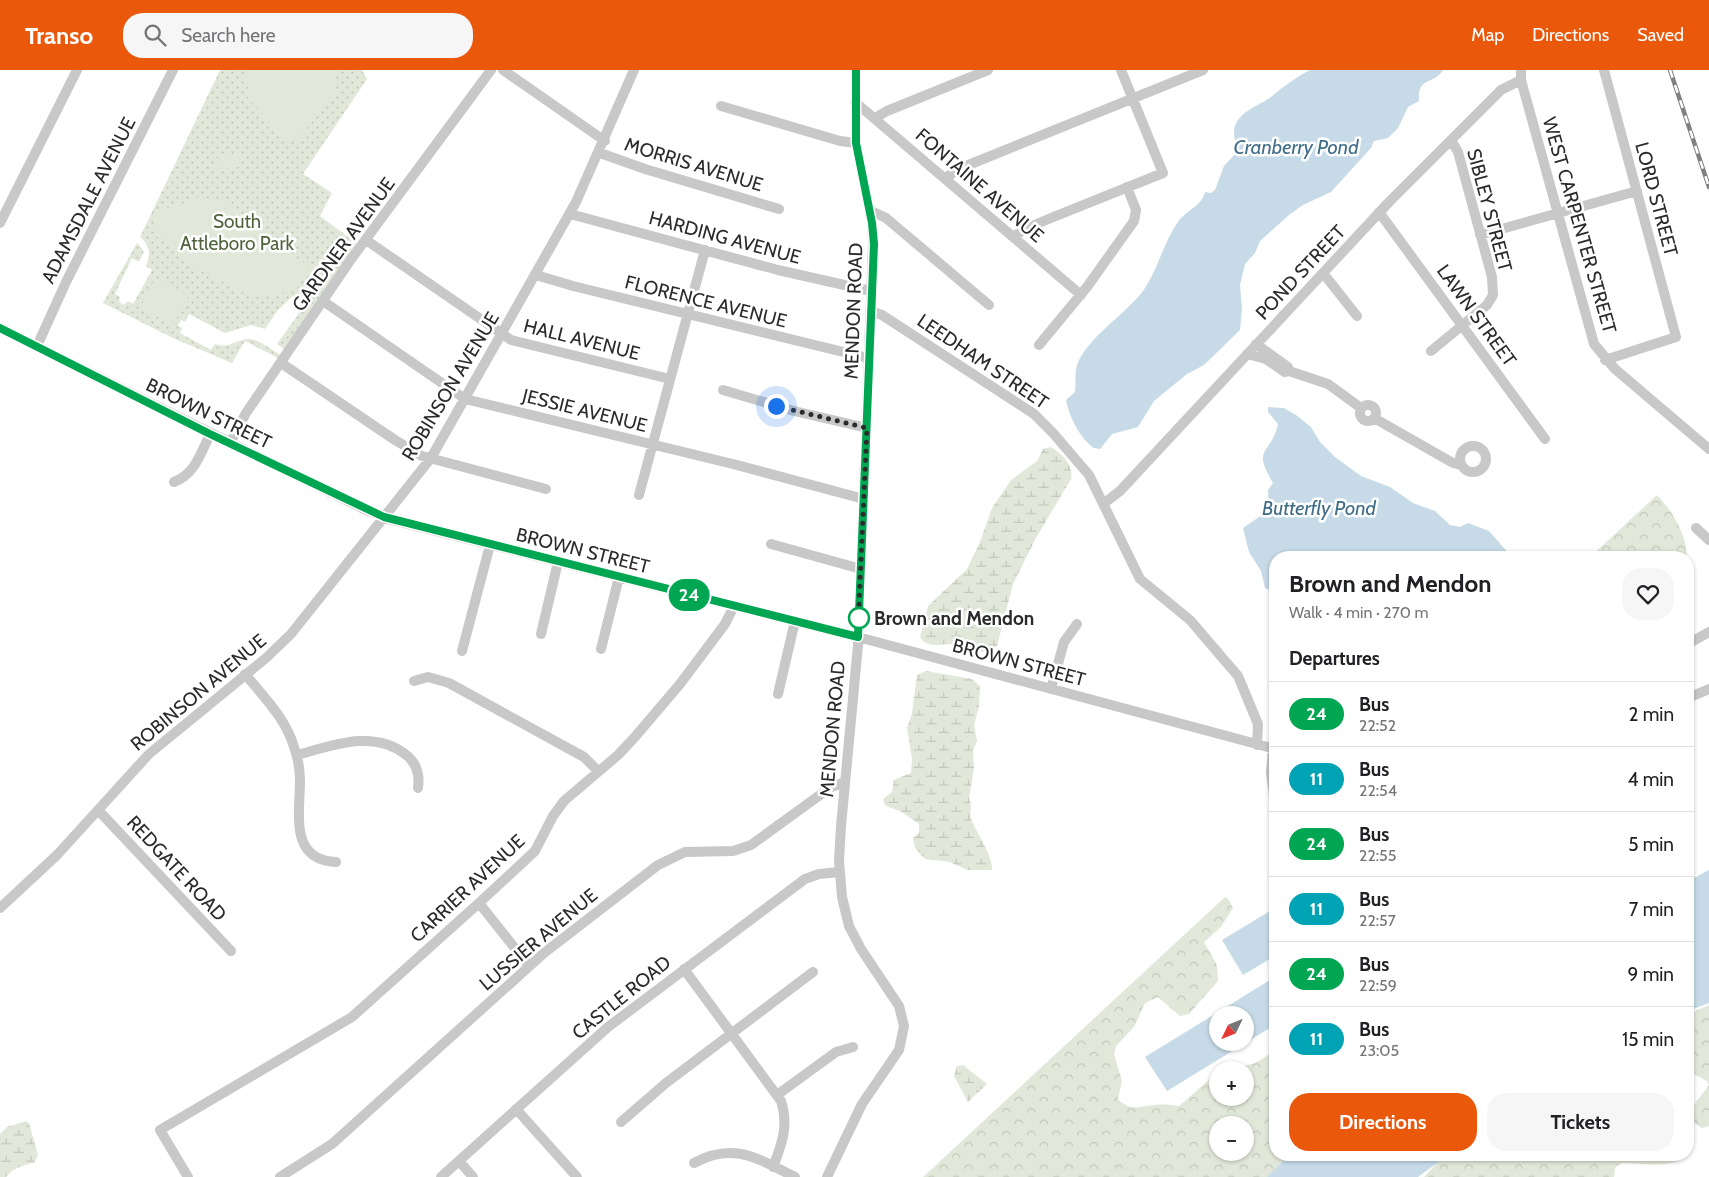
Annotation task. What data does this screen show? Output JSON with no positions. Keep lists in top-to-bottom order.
{
  "streets": {
    "street": [
      "MORRIS AVENUE",
      "FONTAINE AVENUE",
      "LORD STREET",
      "ADAMSDALE AVENUE",
      "SIBLEY STREET",
      "WEST CARPENTER STREET",
      "HARDING AVENUE",
      "GARDNER AVENUE",
      "POND STREET",
      "FLORENCE AVENUE",
      "MENDON ROAD",
      "LAWN STREET",
      "HALL AVENUE",
      "LEEDHAM STREET",
      "ROBINSON AVENUE",
      "JESSIE AVENUE",
      "BROWN STREET",
      "REDGATE ROAD",
      "CARRIER AVENUE",
      "LUSSIER AVENUE",
      "CASTLE ROAD"
    ]
  },
  "crossings": [
    ["MORRIS AVENUE", "ROBINSON AVENUE"],
    ["FONTAINE AVENUE", "MENDON ROAD"],
    ["LORD STREET", "WEST CARPENTER STREET"],
    ["ADAMSDALE AVENUE", "BROWN STREET"],
    ["SIBLEY STREET", "POND STREET"],
    ["SIBLEY STREET", "LAWN STREET"],
    ["WEST CARPENTER STREET", "POND STREET"],
    ["HARDING AVENUE", "MENDON ROAD"],
    ["HARDING AVENUE", "ROBINSON AVENUE"],
    ["GARDNER AVENUE", "HALL AVENUE"],
    ["GARDNER AVENUE", "JESSIE AVENUE"],
    ["GARDNER AVENUE", "BROWN STREET"],
    ["POND STREET", "LAWN STREET"],
    ["POND STREET", "LEEDHAM STREET"],
    ["FLORENCE AVENUE", "MENDON ROAD"],
    ["FLORENCE AVENUE", "ROBINSON AVENUE"],
    ["MENDON ROAD", "LEEDHAM STREET"],
    ["MENDON ROAD", "JESSIE AVENUE"],
    ["MENDON ROAD", "BROWN STREET"],
    ["MENDON ROAD", "LUSSIER AVENUE"],
    ["MENDON ROAD", "CASTLE ROAD"],
    ["HALL AVENUE", "ROBINSON AVENUE"],
    ["LEEDHAM STREET", "BROWN STREET"],
    ["ROBINSON AVENUE", "JESSIE AVENUE"],
    ["ROBINSON AVENUE", "BROWN STREET"],
    ["ROBINSON AVENUE", "REDGATE ROAD"],
    ["BROWN STREET", "CARRIER AVENUE"]
  ],
  "water": ["Cranberry Pond", "Butterfly Pond"],
  "parks": ["South Attleboro Park"],
  "places": ["Brown and Mendon"],
  "lines": ["bus line 24"],
  "north": "bottom left",
  "page": {
    "header": "Transo",
    "search": "Search here",
    "nav": ["Map", "Directions", "Saved"],
    "on_map": "24",
    "heading": [
      ["Brown and Mendon", "Walk · 4 min · 270 m"],
      "Departures"
    ],
    "list": [
      {
        "mark": "24",
        "name": "Bus",
        "note": "22:52",
        "value": "2 min"
      },
      {
        "mark": "11",
        "name": "Bus",
        "note": "22:54",
        "value": "4 min"
      },
      {
        "mark": "24",
        "name": "Bus",
        "note": "22:55",
        "value": "5 min"
      },
      {
        "mark": "11",
        "name": "Bus",
        "note": "22:57",
        "value": "7 min"
      },
      {
        "mark": "24",
        "name": "Bus",
        "note": "22:59",
        "value": "9 min"
      },
      {
        "mark": "11",
        "name": "Bus",
        "note": "23:05",
        "value": "15 min"
      }
    ],
    "map_buttons": ["+", "−"],
    "buttons": ["Directions", "Tickets"]
  }
}
